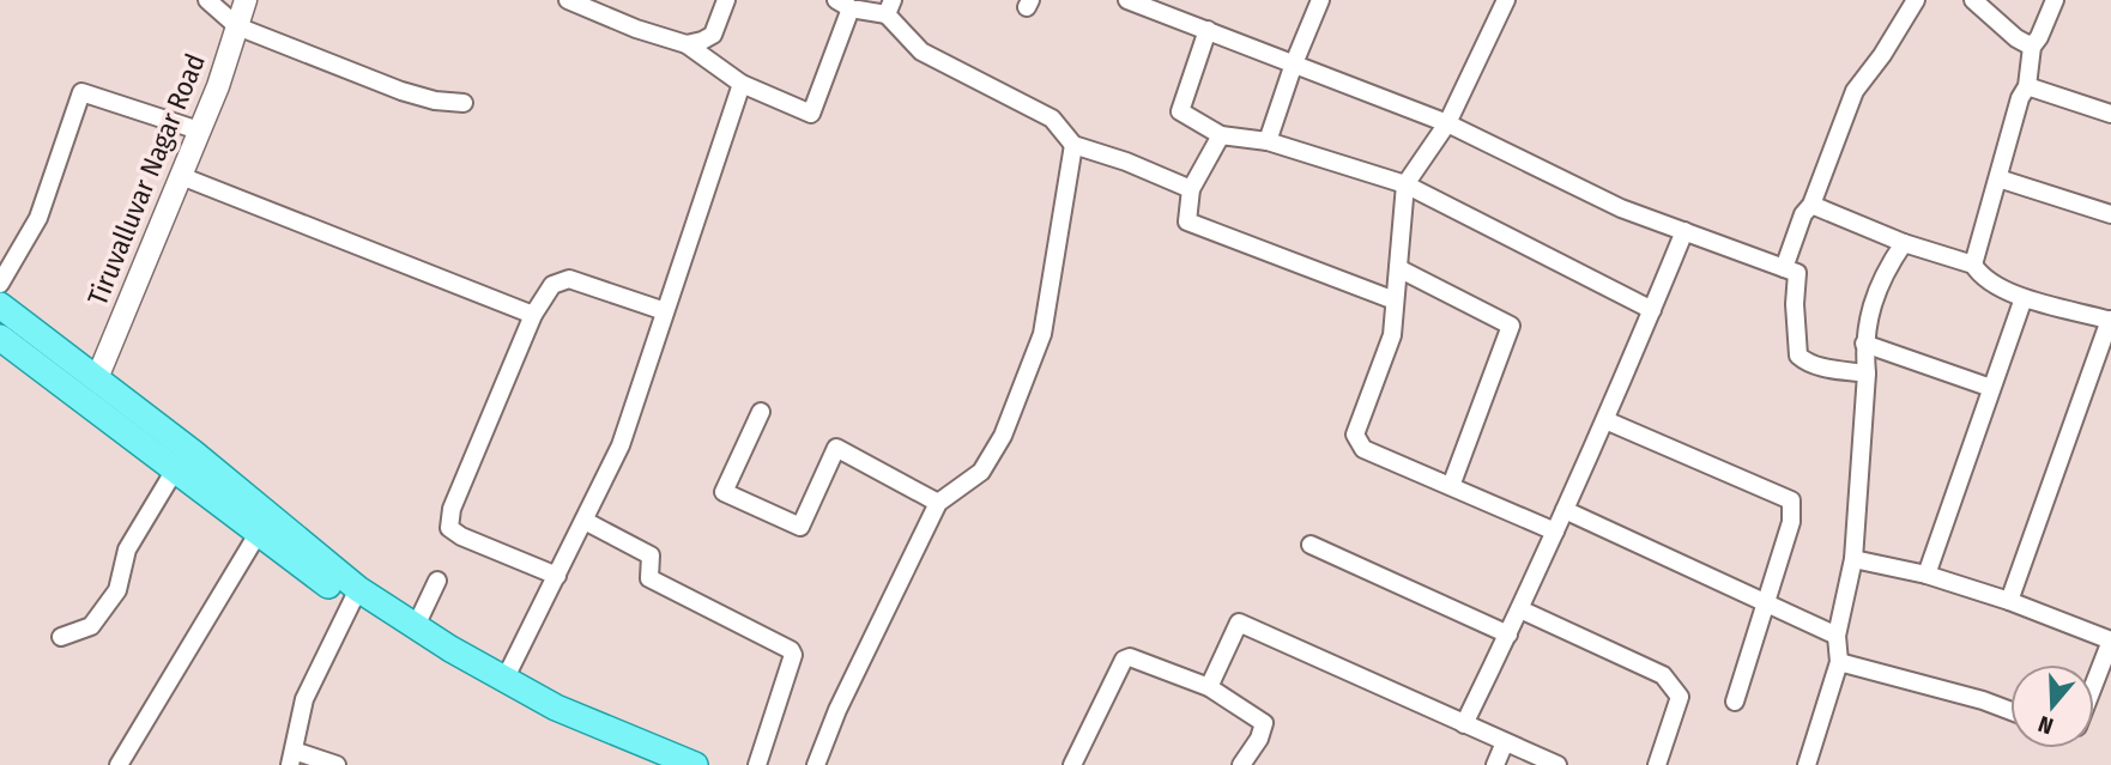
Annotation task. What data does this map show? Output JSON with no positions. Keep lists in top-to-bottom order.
{
  "streets": {
    "street": ["Tiruvalluvar Nagar Road"]
  },
  "north": "bottom"
}
